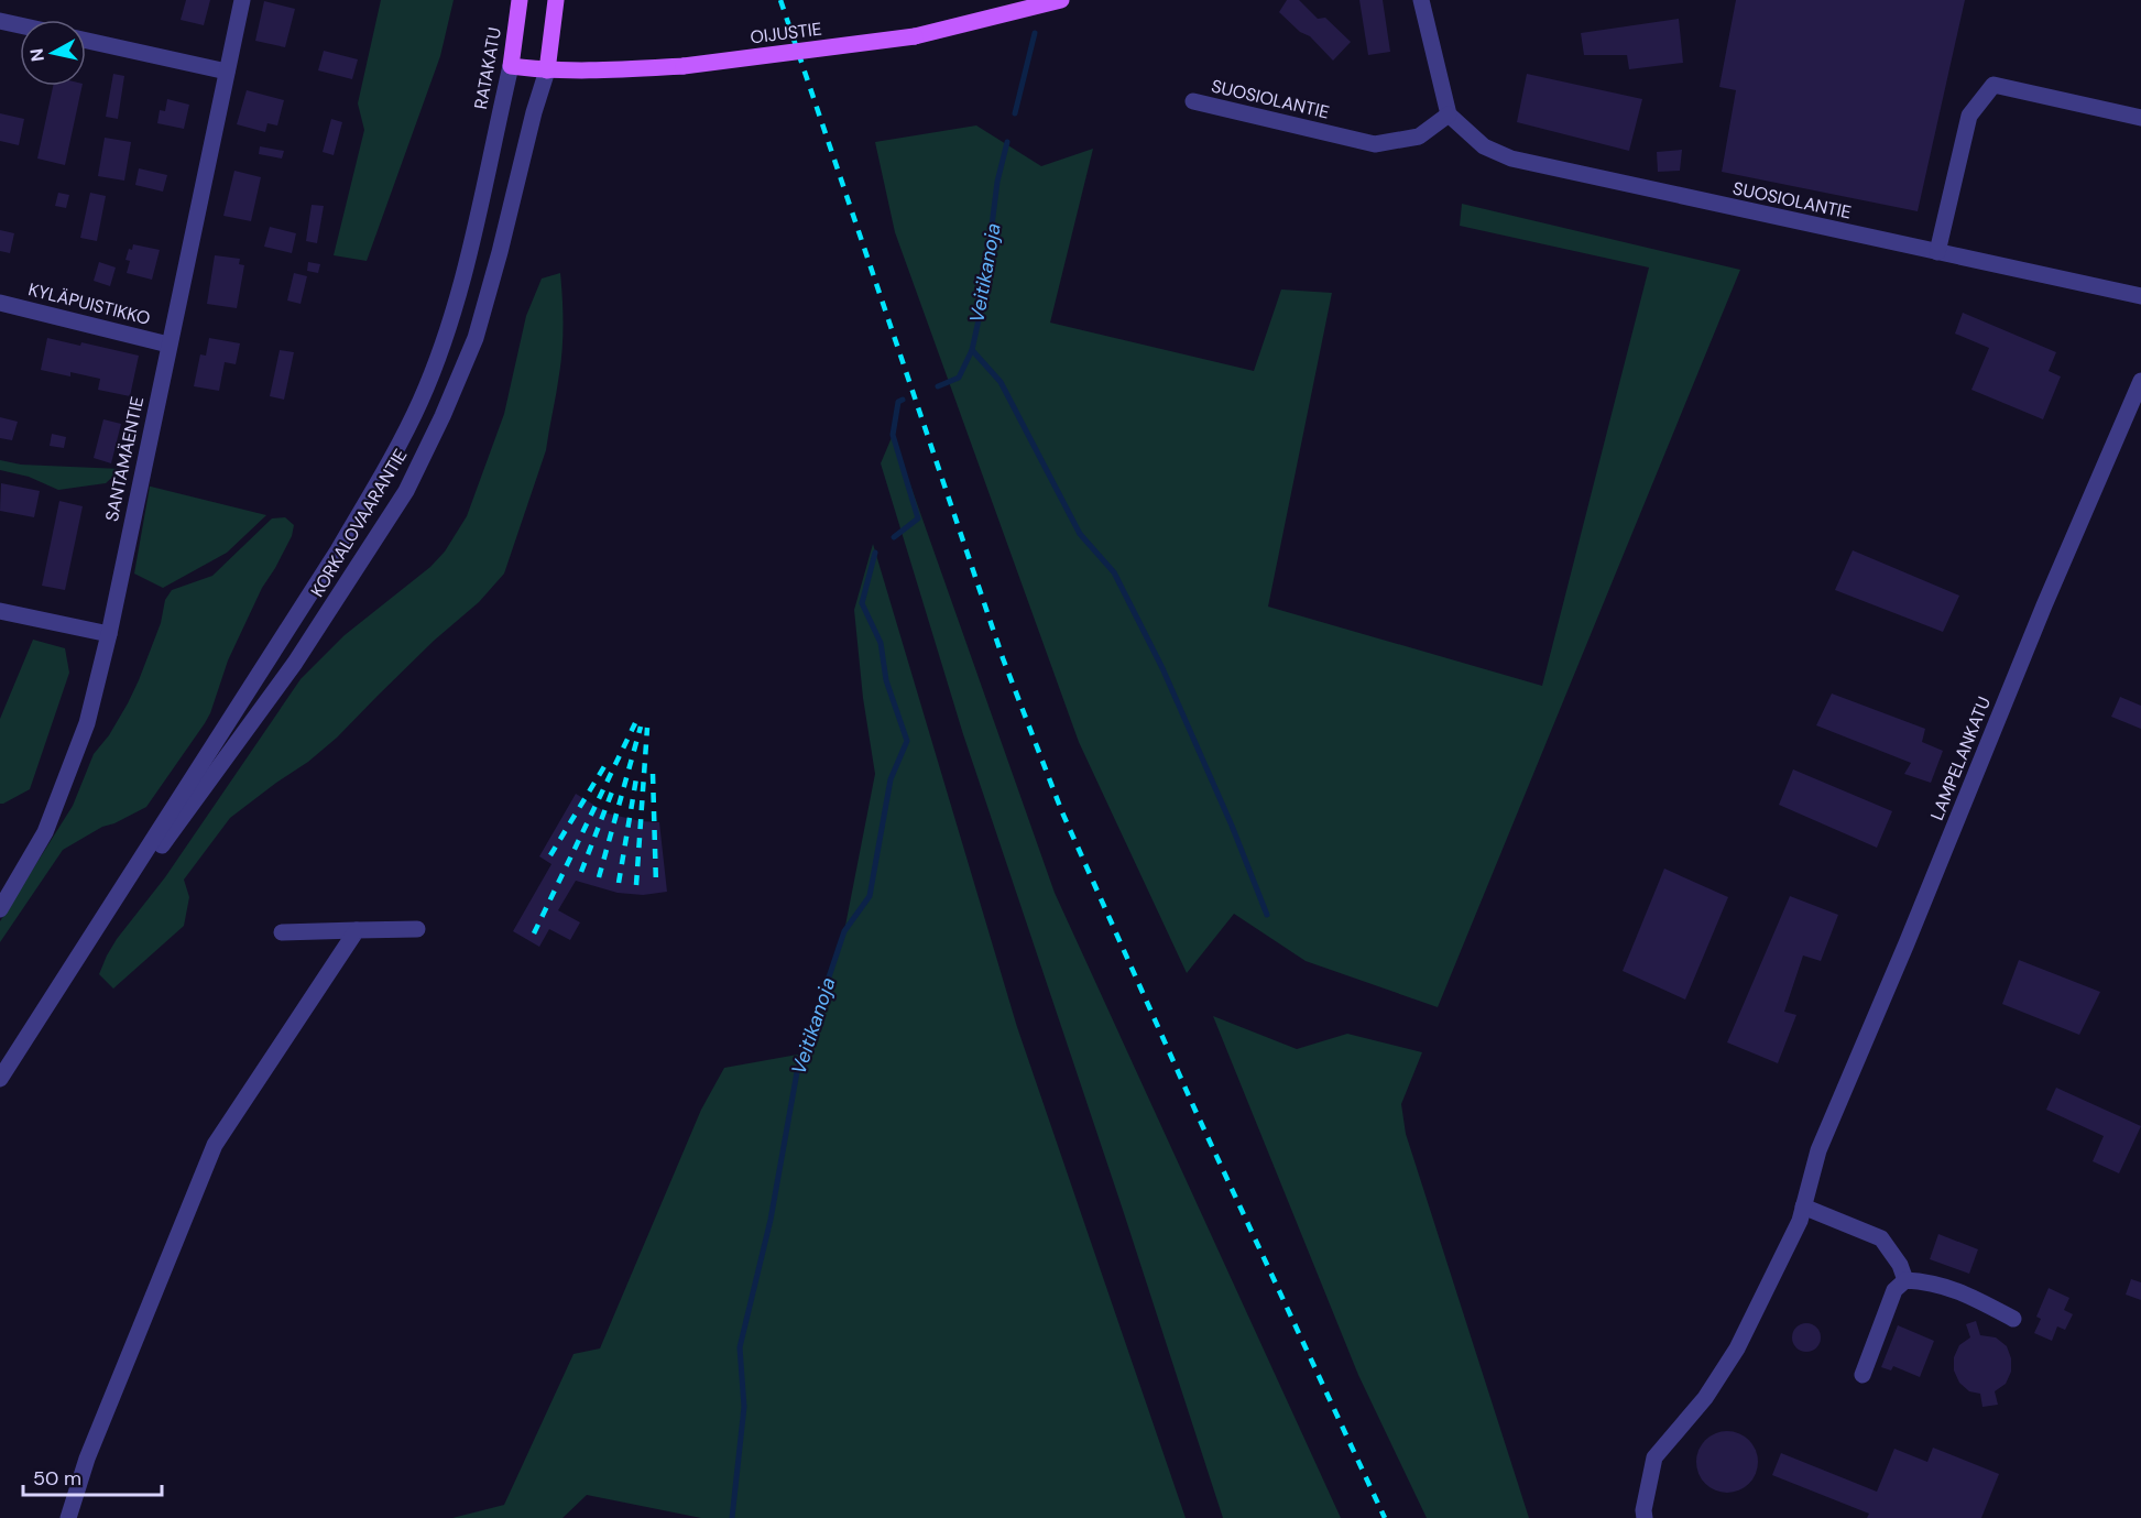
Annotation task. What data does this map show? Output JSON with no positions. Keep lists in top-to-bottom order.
{
  "streets": {
    "main road": ["OIJUSTIE", "RATAKATU"],
    "street": [
      "SUOSIOLANTIE",
      "KYLÄPUISTIKKO",
      "SANTAMÄENTIE",
      "KORKALOVAARANTIE",
      "LAMPELANKATU"
    ]
  },
  "crossings": [
    ["OIJUSTIE", "RATAKATU"],
    ["OIJUSTIE", "KORKALOVAARANTIE"],
    ["RATAKATU", "KORKALOVAARANTIE"],
    ["KYLÄPUISTIKKO", "SANTAMÄENTIE"]
  ],
  "water": ["Veitikanoja"],
  "scale_bar": "50 m",
  "north": "left"
}
